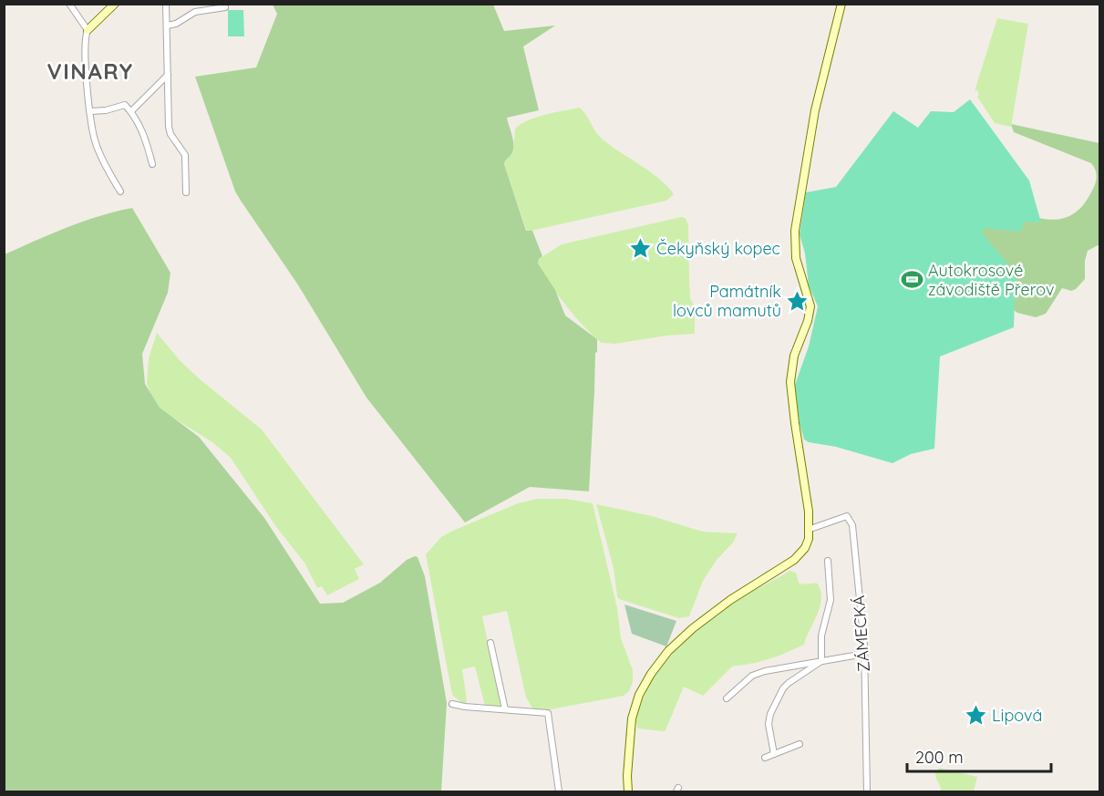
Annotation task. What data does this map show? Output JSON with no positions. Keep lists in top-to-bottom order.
{
  "streets": {
    "street": ["ZÁMECKÁ"]
  },
  "districts": ["VINARY"],
  "places": {
    "place": ["Čekyňský kopec", "Památník lovců mamutů", "Lipová"],
    "sports": ["Autokrosové závodiště Přerov"]
  },
  "scale_bar": "200 m"
}
